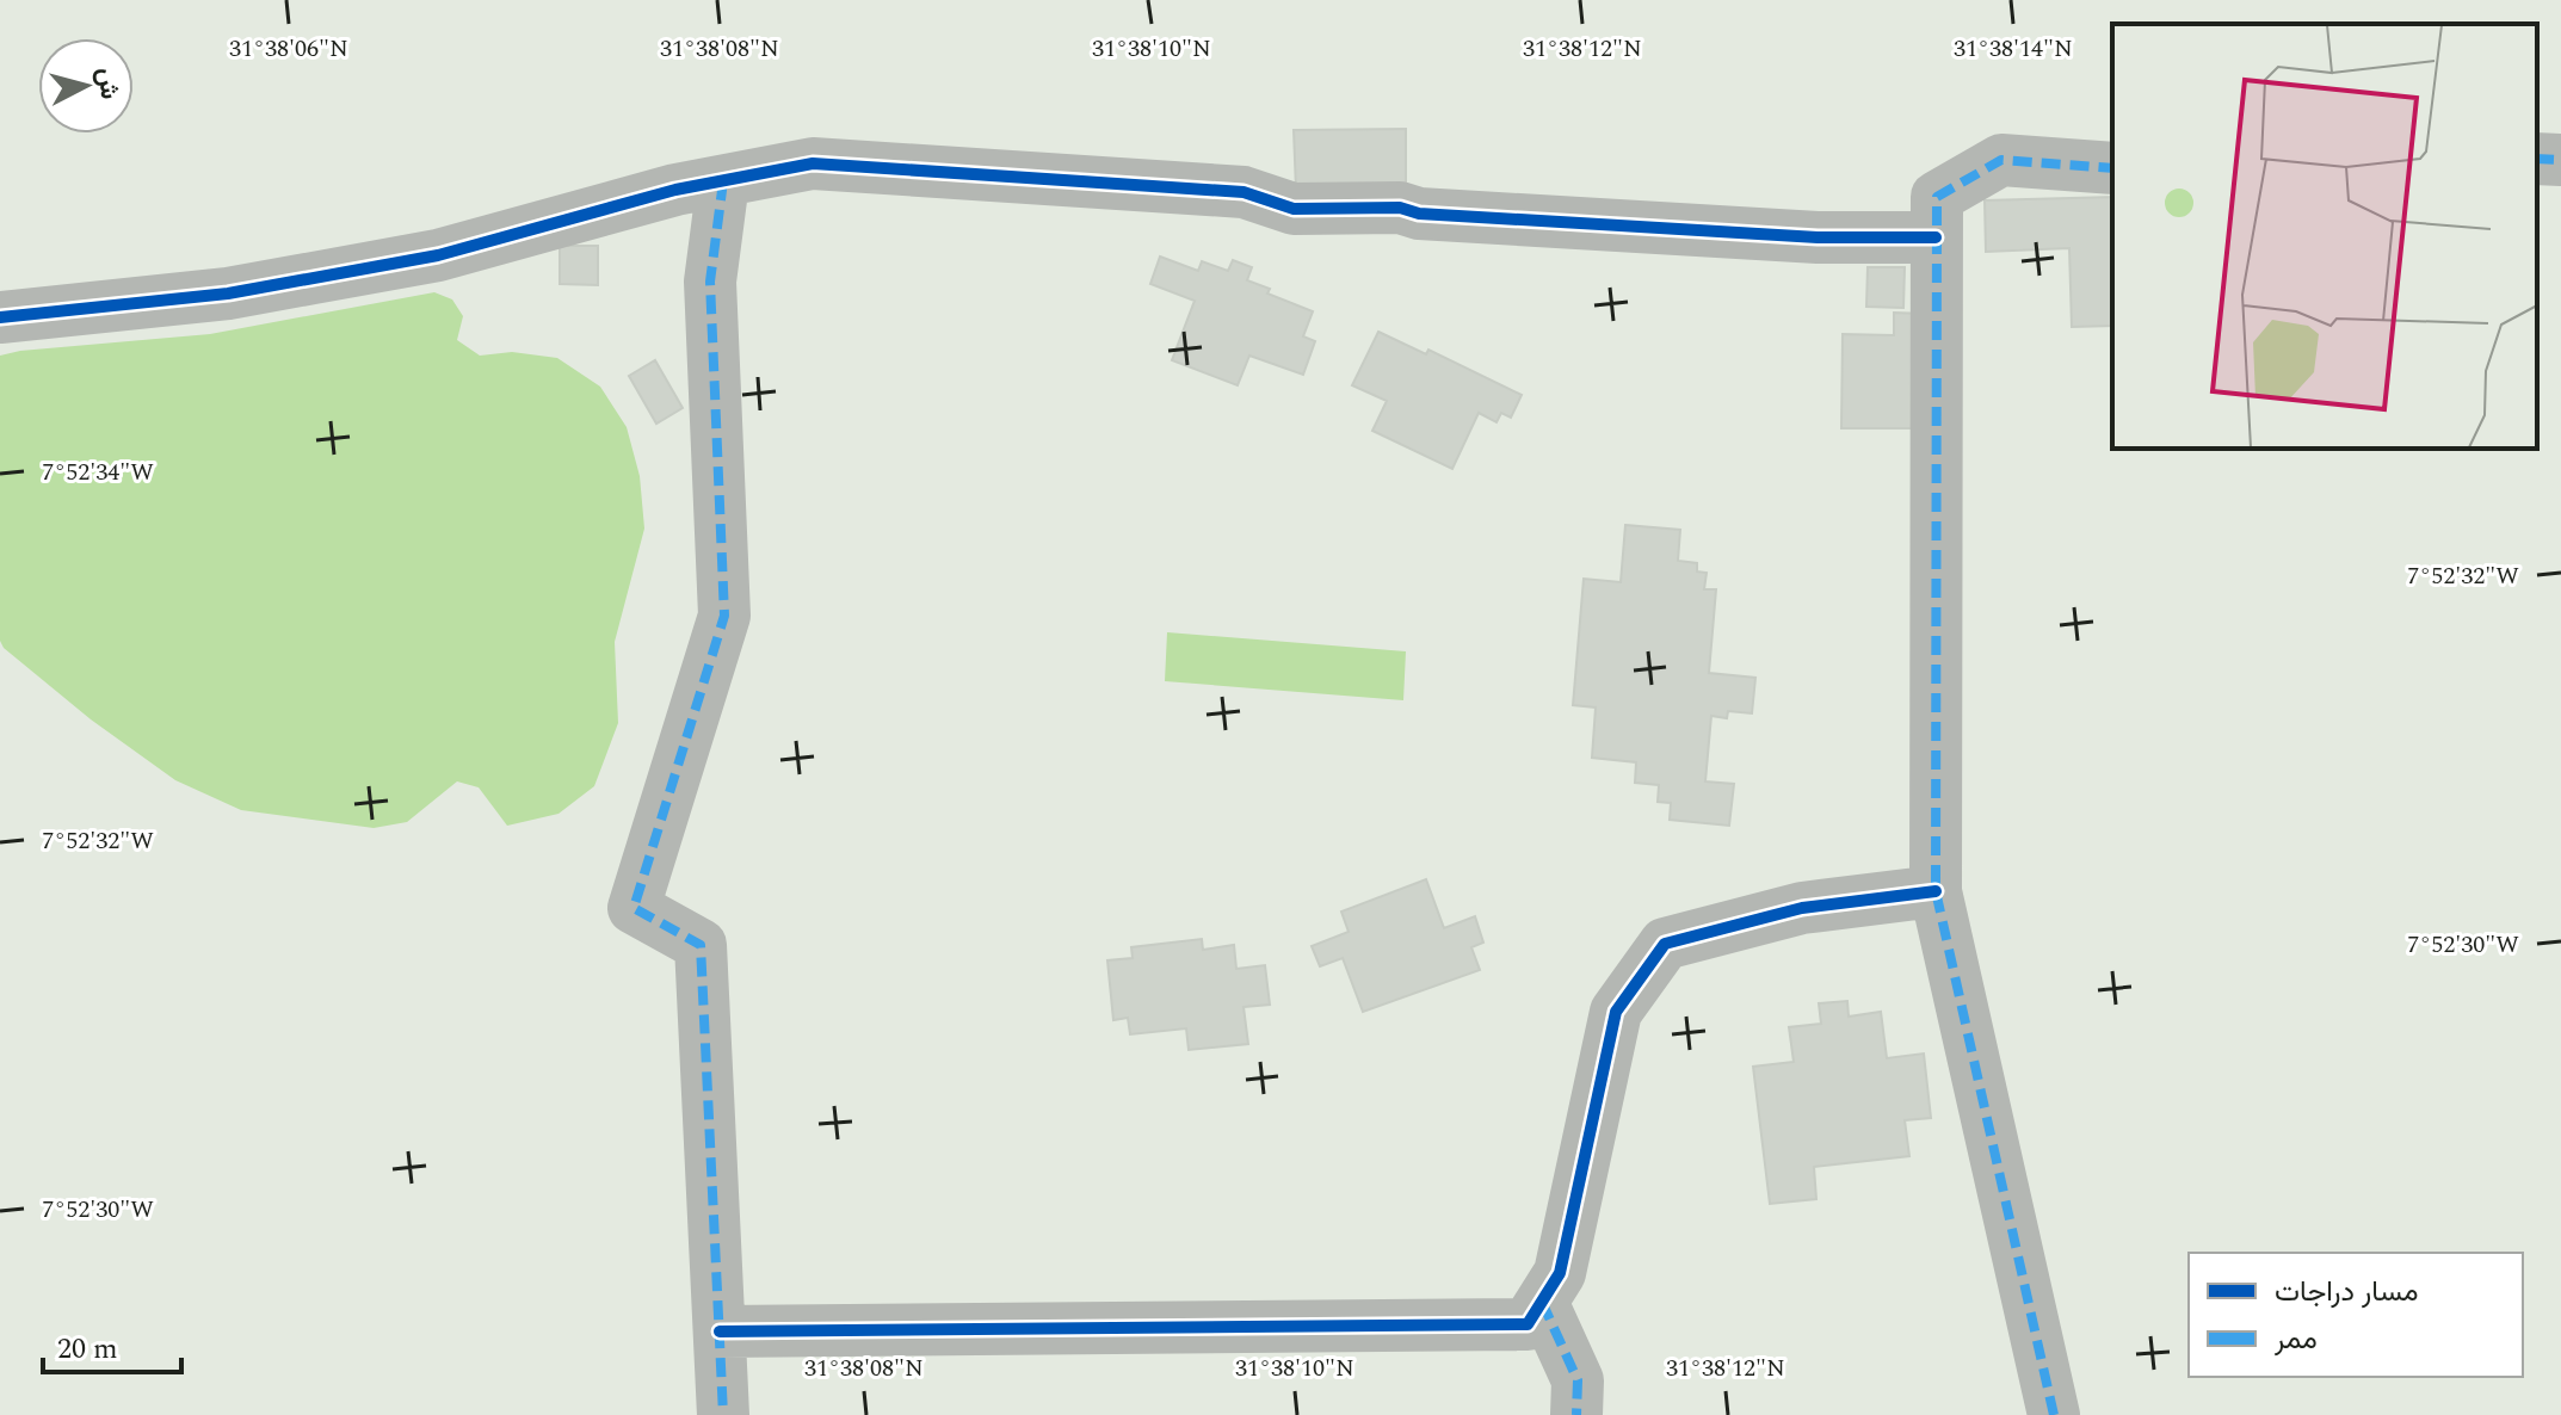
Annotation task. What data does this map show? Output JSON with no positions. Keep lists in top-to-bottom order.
{
  "legend": ["مسار دراجات", "ممر"],
  "scale_bar": "20 m",
  "north": "right",
  "coordinates": [
    "31°38'06\"N",
    "31°38'08\"N",
    "31°38'10\"N",
    "31°38'12\"N",
    "31°38'14\"N",
    "7°52'34\"W",
    "7°52'32\"W",
    "7°52'30\"W"
  ]
}
